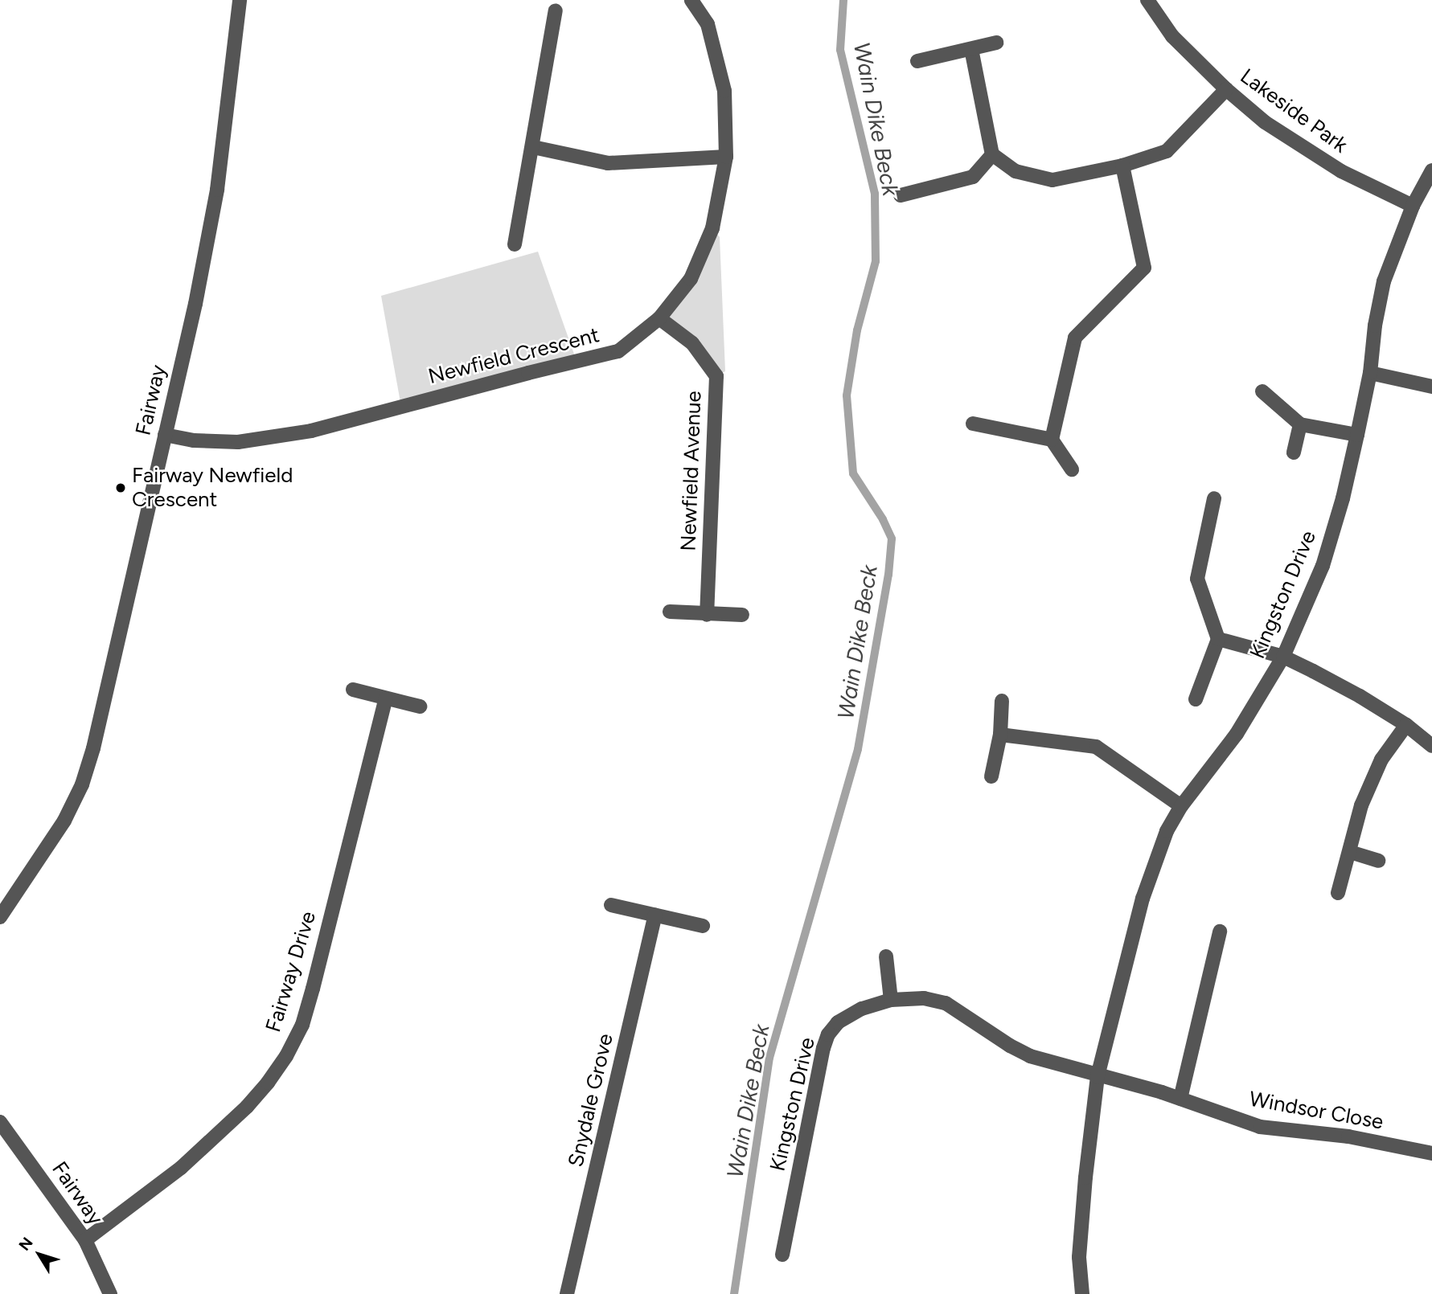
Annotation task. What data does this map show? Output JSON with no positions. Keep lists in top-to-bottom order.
{
  "streets": {
    "street": [
      "Lakeside Park",
      "Newfield Crescent",
      "Fairway",
      "Newfield Avenue",
      "Kingston Drive",
      "Fairway Drive",
      "Snydale Grove",
      "Windsor Close"
    ]
  },
  "crossings": [
    ["Lakeside Park", "Kingston Drive"],
    ["Newfield Crescent", "Fairway"],
    ["Newfield Crescent", "Newfield Avenue"],
    ["Fairway", "Fairway Drive"],
    ["Kingston Drive", "Windsor Close"]
  ],
  "water": ["Wain Dike Beck"],
  "places": ["Fairway Newfield Crescent"],
  "north": "top left"
}
